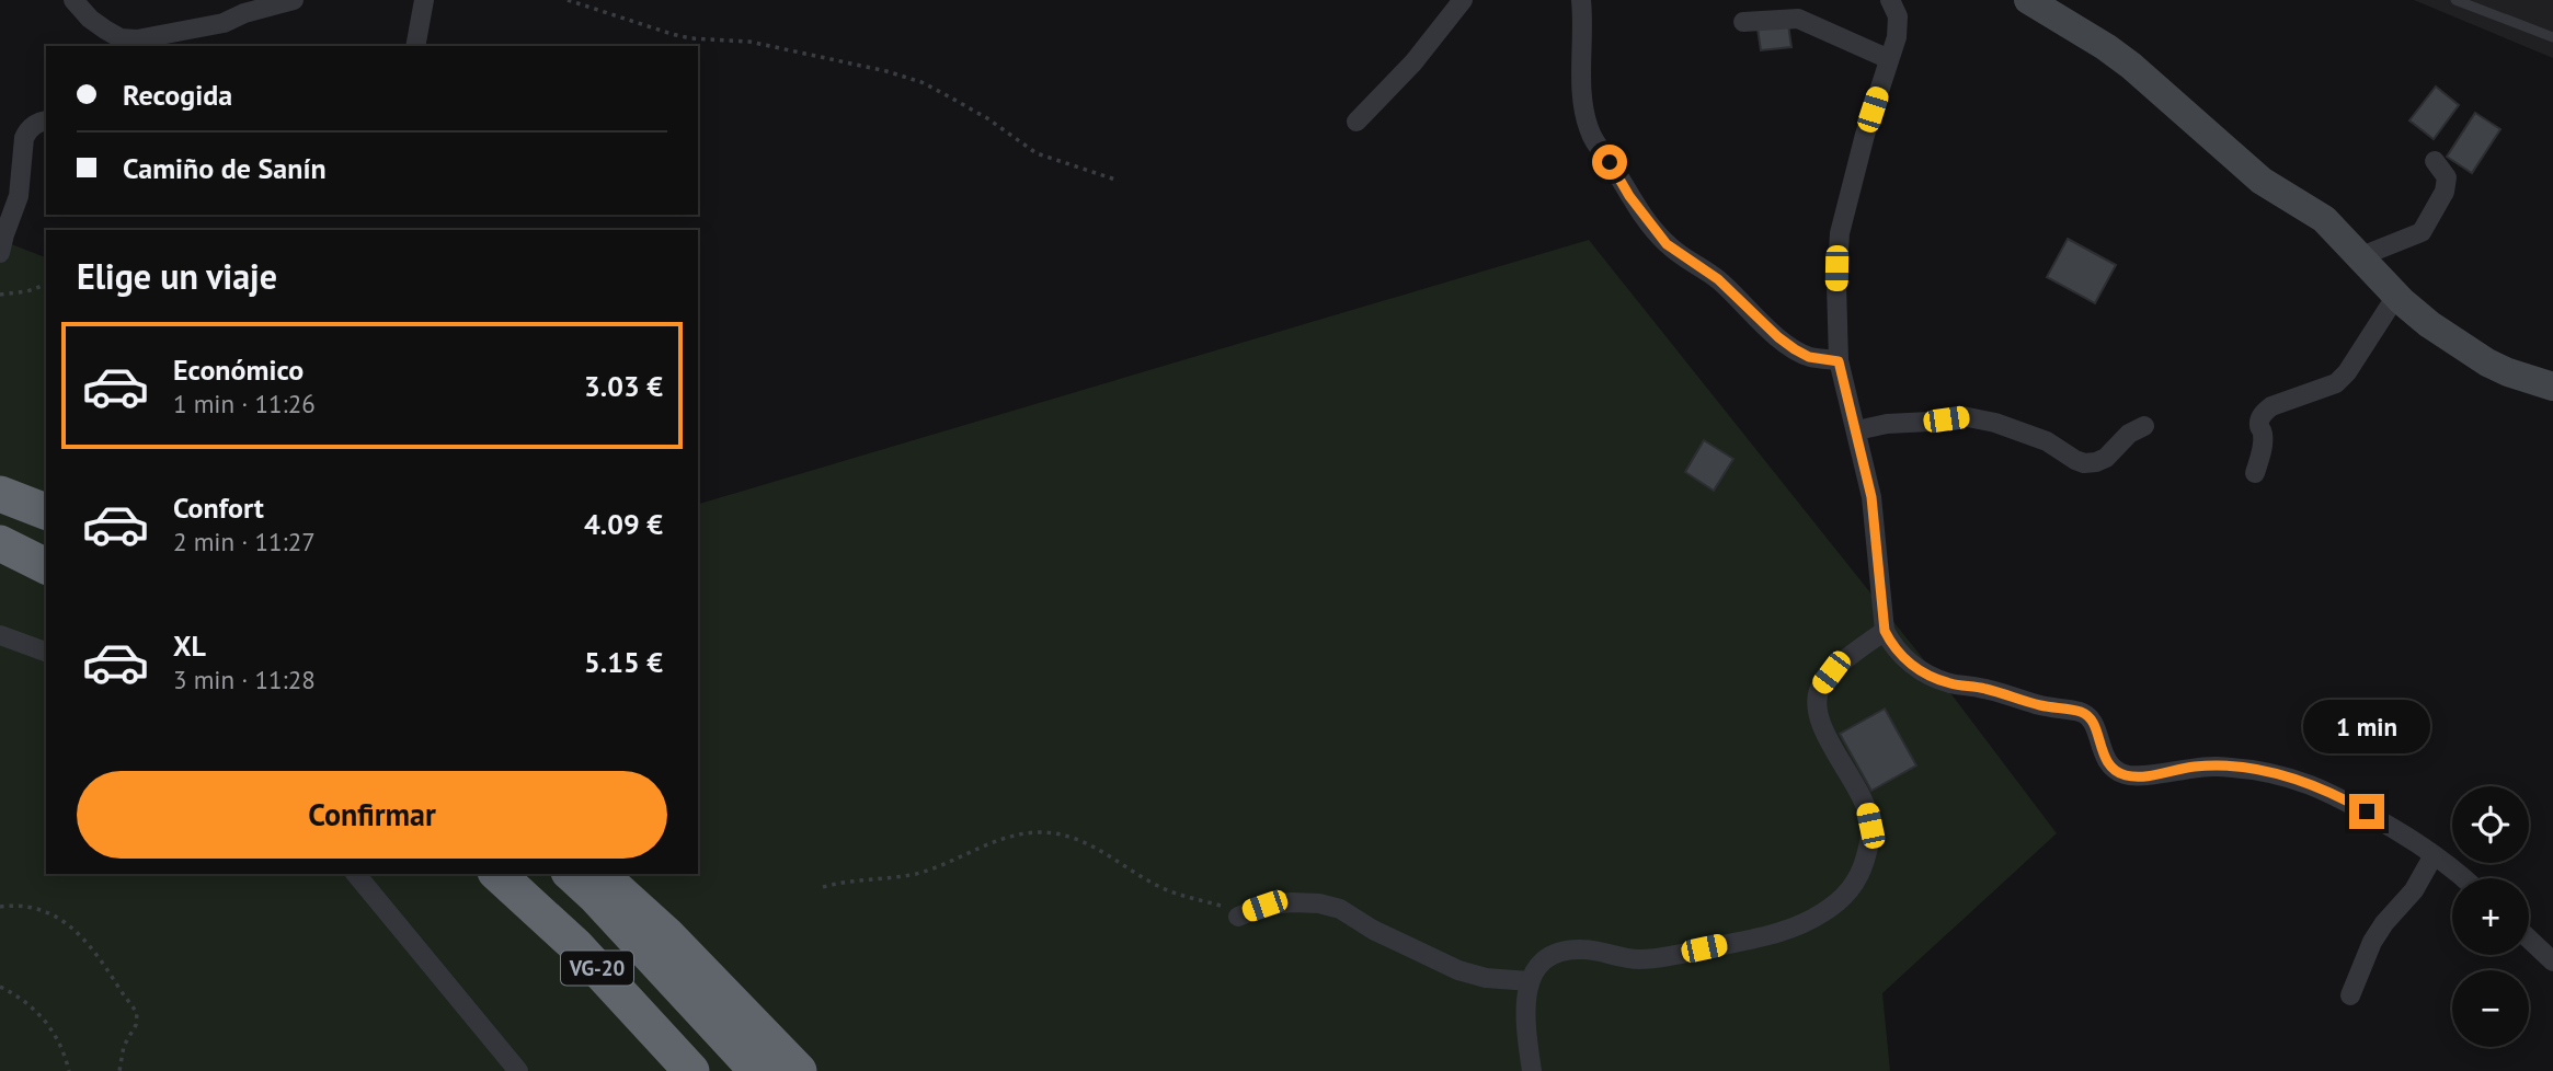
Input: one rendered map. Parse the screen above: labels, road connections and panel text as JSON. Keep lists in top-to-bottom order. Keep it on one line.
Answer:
{"streets":{"highway":["VG-20"]},"page":{"banner":["Recogida","Camiño de Sanín"],"heading":"Elige un viaje","list":[{"name":"Económico","note":"1 min · 11:26","value":"3.03 €"},{"name":"Confort","note":"2 min · 11:27","value":"4.09 €"},{"name":"XL","note":"3 min · 11:28","value":"5.15 €"}],"bubble":"1 min","buttons":"Confirmar","map_buttons":["+","−"]}}
